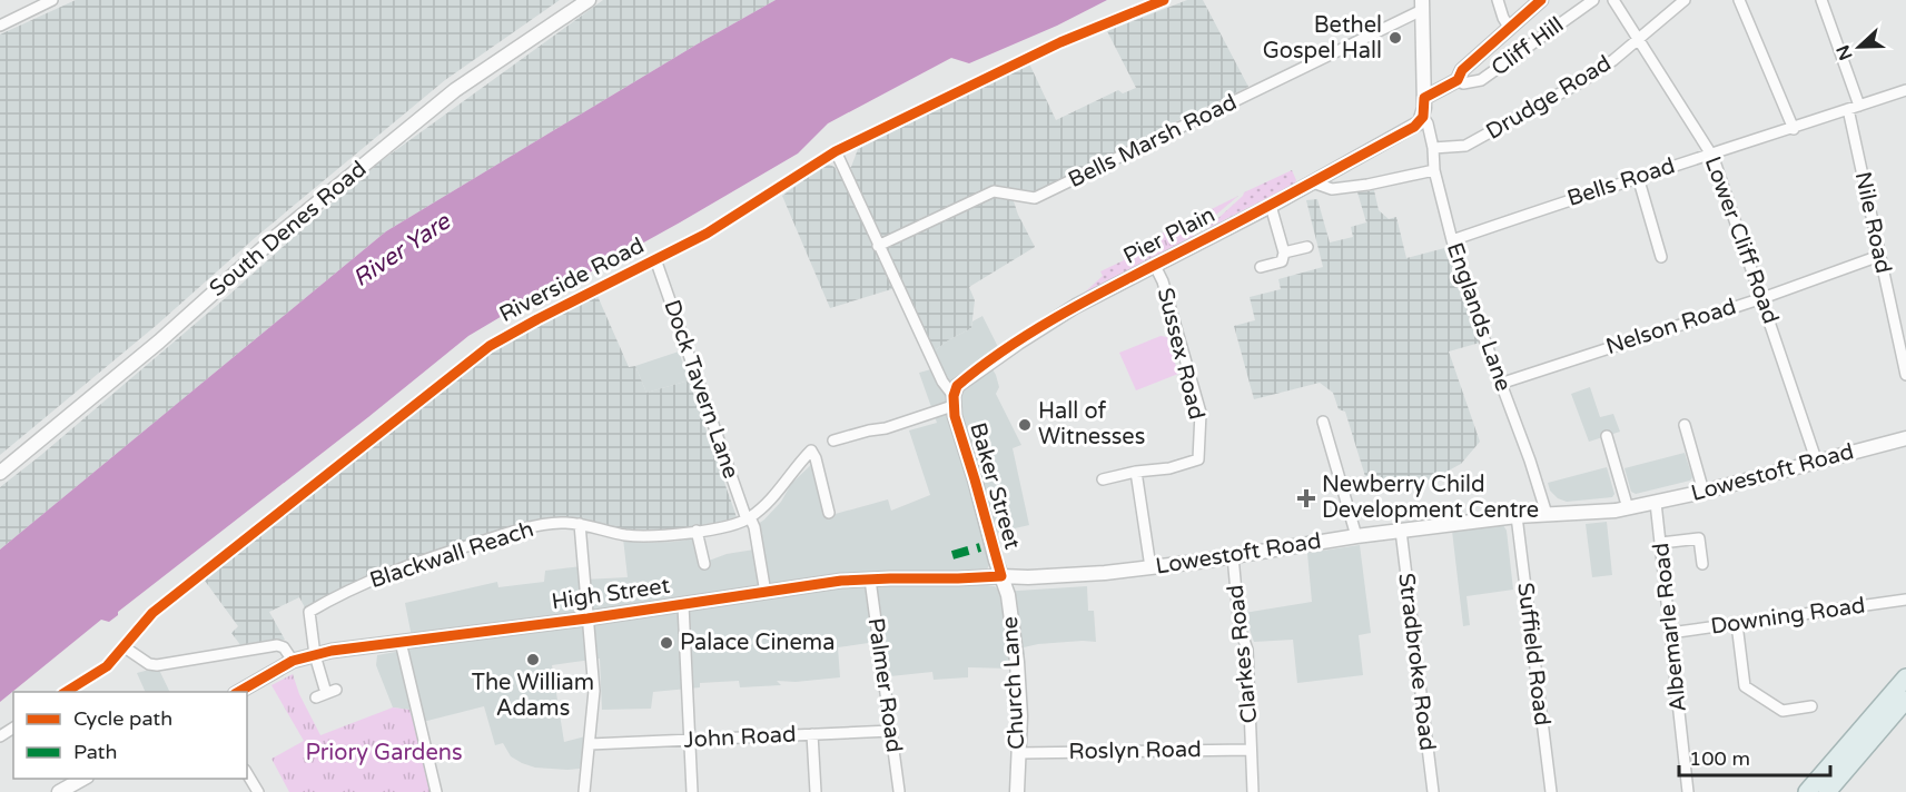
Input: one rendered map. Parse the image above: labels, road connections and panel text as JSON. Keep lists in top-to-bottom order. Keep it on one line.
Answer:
{"streets":{"street":["Cliff Hill","Drudge Road","Bells Marsh Road","Bells Road","Nile Road","South Denes Road","Pier Plain","Lower Cliff Road","Riverside Road","Englands Lane","Nelson Road","Sussex Road","Dock Tavern Lane","Lowestoft Road","Baker Street","Blackwall Reach","High Street","Downing Road","Albemarle Road","Clarkes Road","Suffield Road","Stradbroke Road","Church Lane","Palmer Road","John Road","Roslyn Road"]},"crossings":[["Drudge Road","Lower Cliff Road"],["Drudge Road","Englands Lane"],["Bells Marsh Road","Baker Street"],["Bells Road","Nile Road"],["Bells Road","Lower Cliff Road"],["Bells Road","Englands Lane"],["Nile Road","Nelson Road"],["Pier Plain","Englands Lane"],["Pier Plain","Sussex Road"],["Pier Plain","Baker Street"],["Lower Cliff Road","Nelson Road"],["Lower Cliff Road","Lowestoft Road"],["Riverside Road","Dock Tavern Lane"],["Riverside Road","Baker Street"],["Englands Lane","Nelson Road"],["Englands Lane","Lowestoft Road"],["Dock Tavern Lane","Blackwall Reach"],["Dock Tavern Lane","High Street"],["Lowestoft Road","Baker Street"],["Lowestoft Road","High Street"],["Lowestoft Road","Albemarle Road"],["Lowestoft Road","Clarkes Road"],["Lowestoft Road","Suffield Road"],["Lowestoft Road","Stradbroke Road"],["Lowestoft Road","Church Lane"],["Baker Street","High Street"],["Baker Street","Church Lane"],["Blackwall Reach","High Street"],["High Street","Church Lane"],["High Street","Palmer Road"],["Downing Road","Albemarle Road"],["Clarkes Road","Roslyn Road"],["Church Lane","Roslyn Road"],["Palmer Road","John Road"]],"water":["River Yare"],"parks":["Priory Gardens"],"places":{"other":["Bethel Gospel Hall","Hall of Witnesses","Palace Cinema","The William Adams"],"health":["Newberry Child Development Centre"]},"legend":["Cycle path","Path"],"scale_bar":"100 m","north":"left"}
